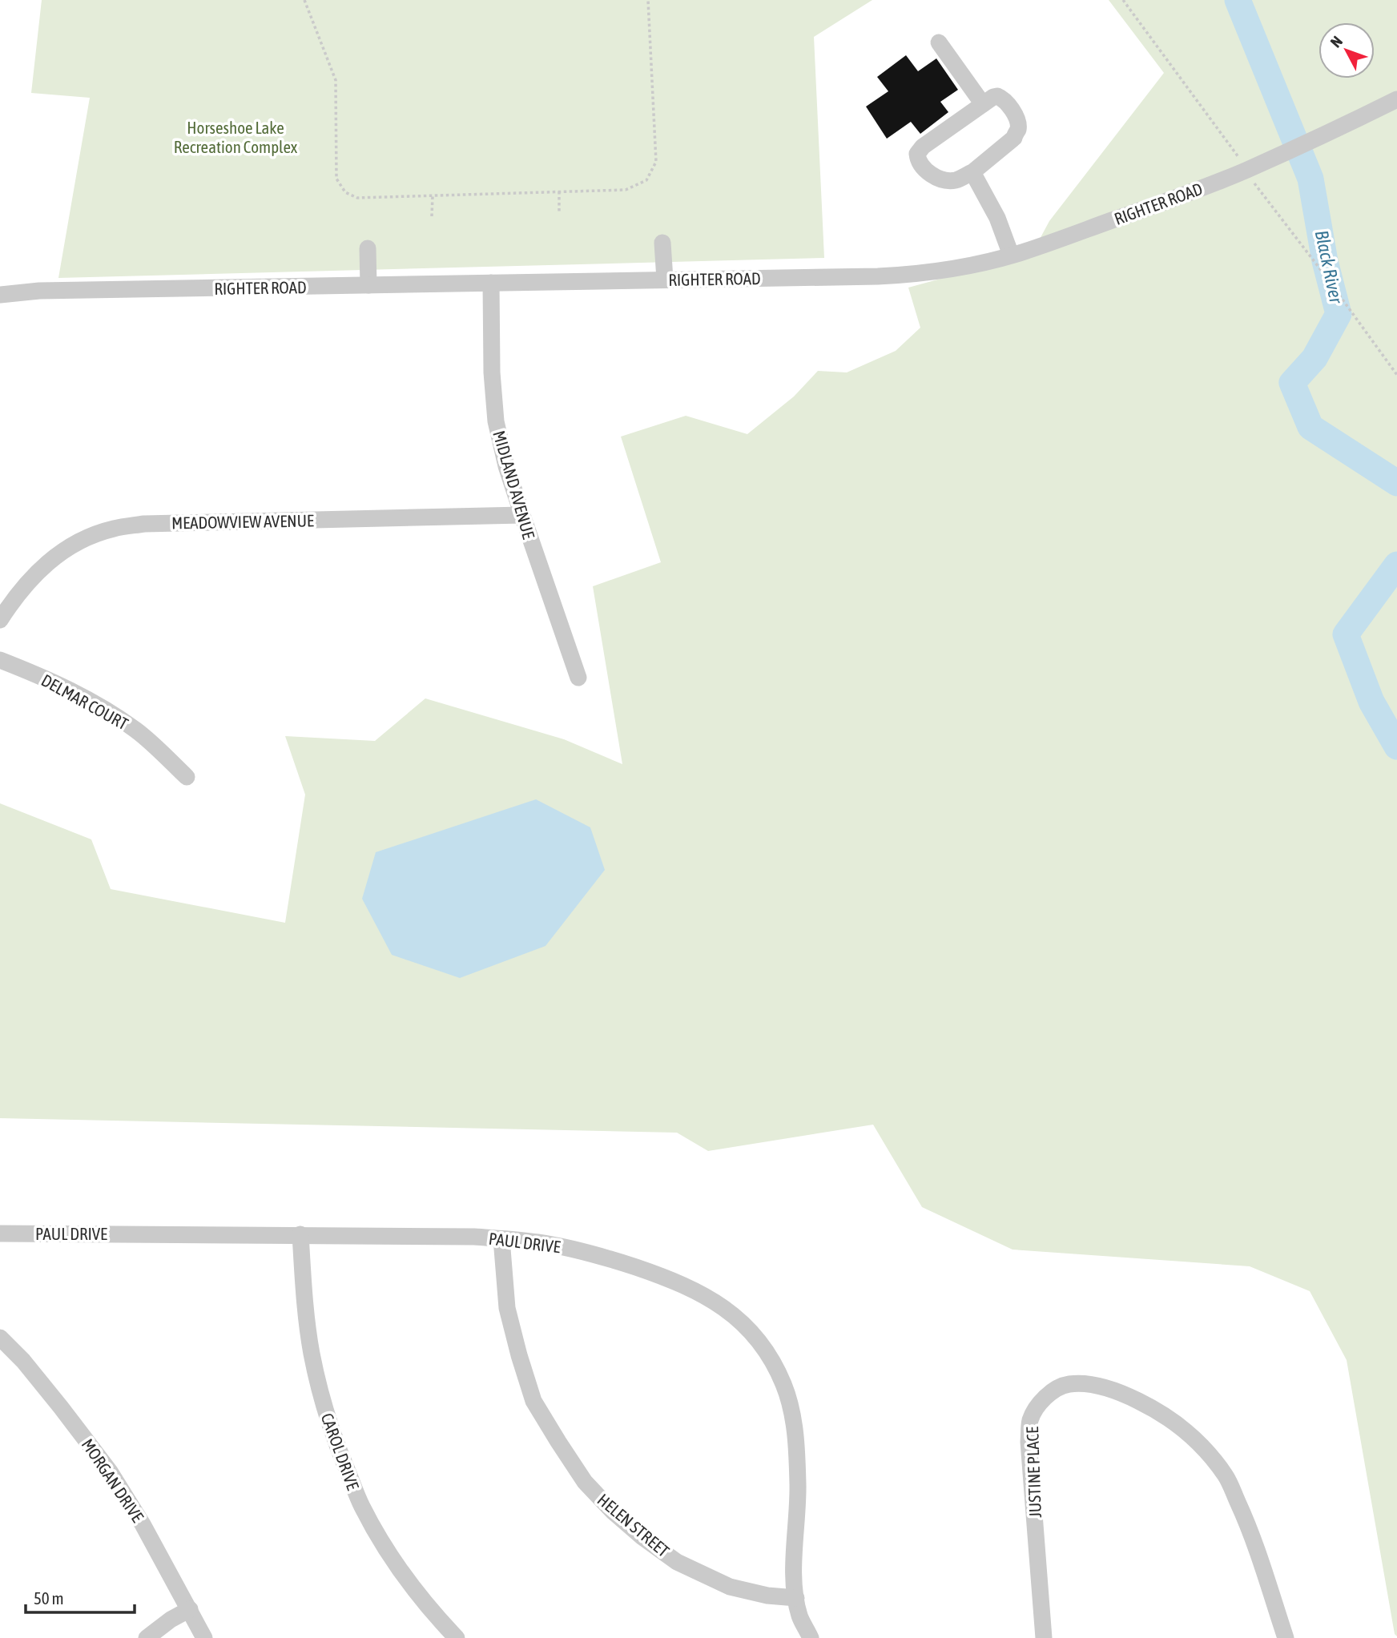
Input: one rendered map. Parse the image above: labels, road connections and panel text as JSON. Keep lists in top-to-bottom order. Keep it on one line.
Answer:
{"streets":{"street":["RIGHTER ROAD","MIDLAND AVENUE","MEADOWVIEW AVENUE","DELMAR COURT","PAUL DRIVE","CAROL DRIVE","JUSTINE PLACE","MORGAN DRIVE","HELEN STREET"]},"crossings":[["RIGHTER ROAD","MIDLAND AVENUE"],["MIDLAND AVENUE","MEADOWVIEW AVENUE"],["PAUL DRIVE","CAROL DRIVE"],["PAUL DRIVE","HELEN STREET"]],"water":["Black River"],"parks":["Horseshoe Lake Recreation Complex"],"scale_bar":"50 m","north":"top left"}
